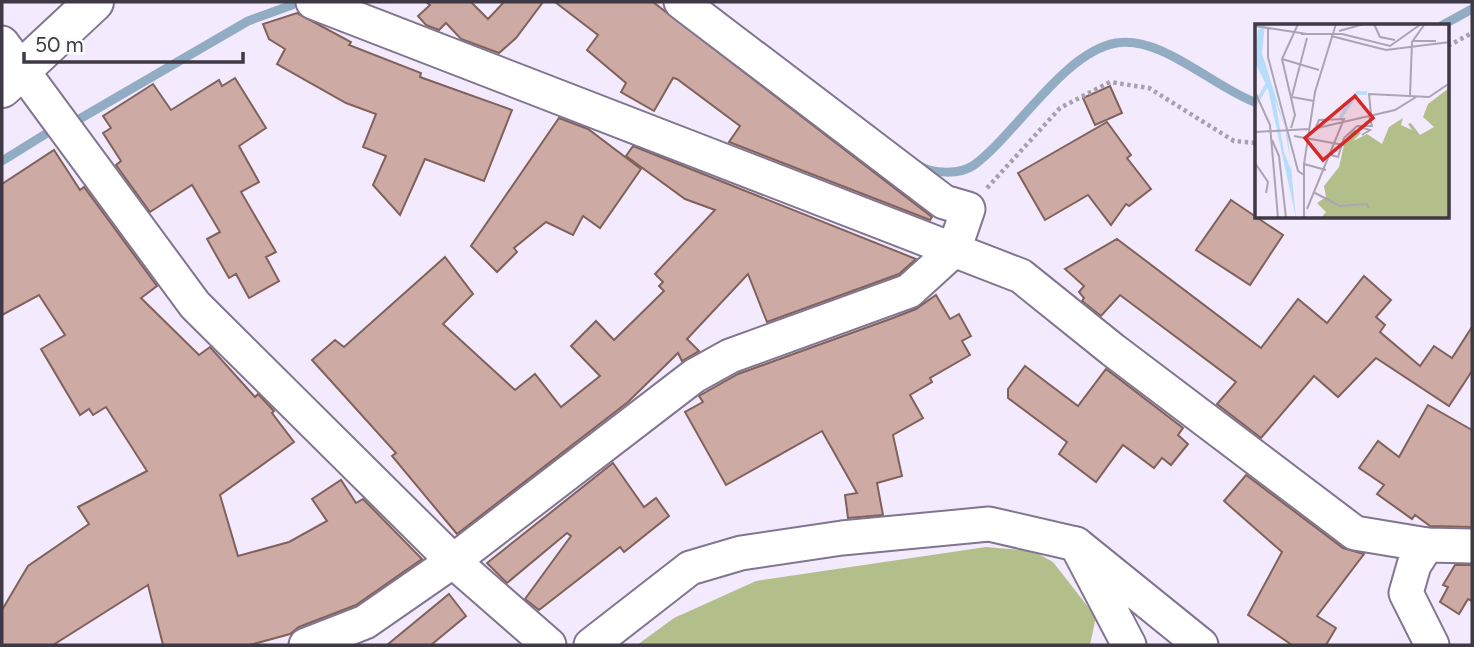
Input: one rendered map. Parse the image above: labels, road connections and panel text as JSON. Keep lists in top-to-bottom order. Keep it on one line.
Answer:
{"scale_bar":"50 m"}
